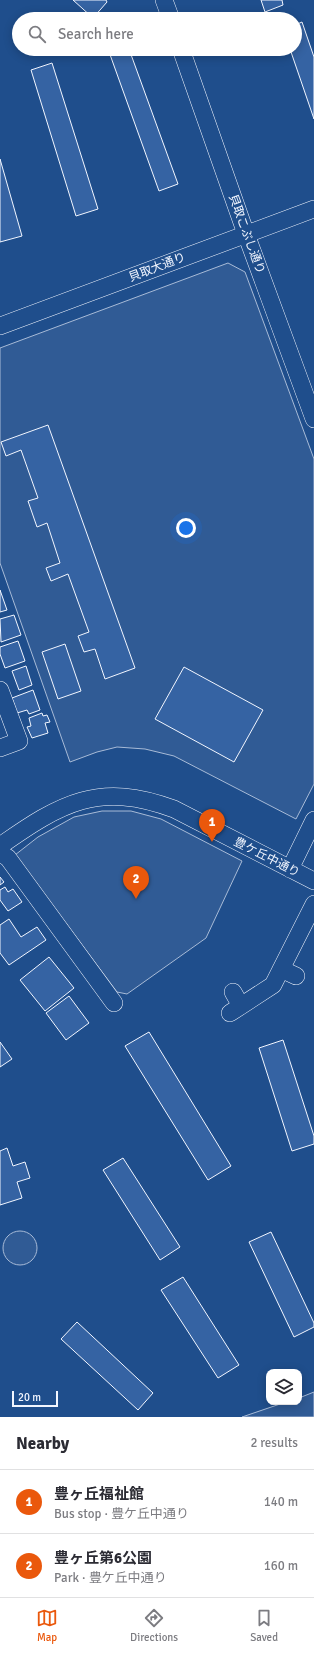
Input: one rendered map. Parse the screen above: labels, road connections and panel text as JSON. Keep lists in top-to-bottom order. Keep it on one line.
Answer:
{"streets":{"street":["貝取こぶし通り","貝取大通り","豊ケ丘中通り"]},"crossings":[["貝取こぶし通り","貝取大通り"]],"scale_bar":"20 m","page":{"search":"Search here","pins":["1","2"],"scale":"20 m","heading":["Nearby","2 results"],"list":[{"mark":"1","name":"豊ヶ丘福祉館","note":"Bus stop · 豊ケ丘中通り","value":"140 m"},{"mark":"2","name":"豊ヶ丘第6公園","note":"Park · 豊ケ丘中通り","value":"160 m"}],"nav":["Map","Directions","Saved"]}}
